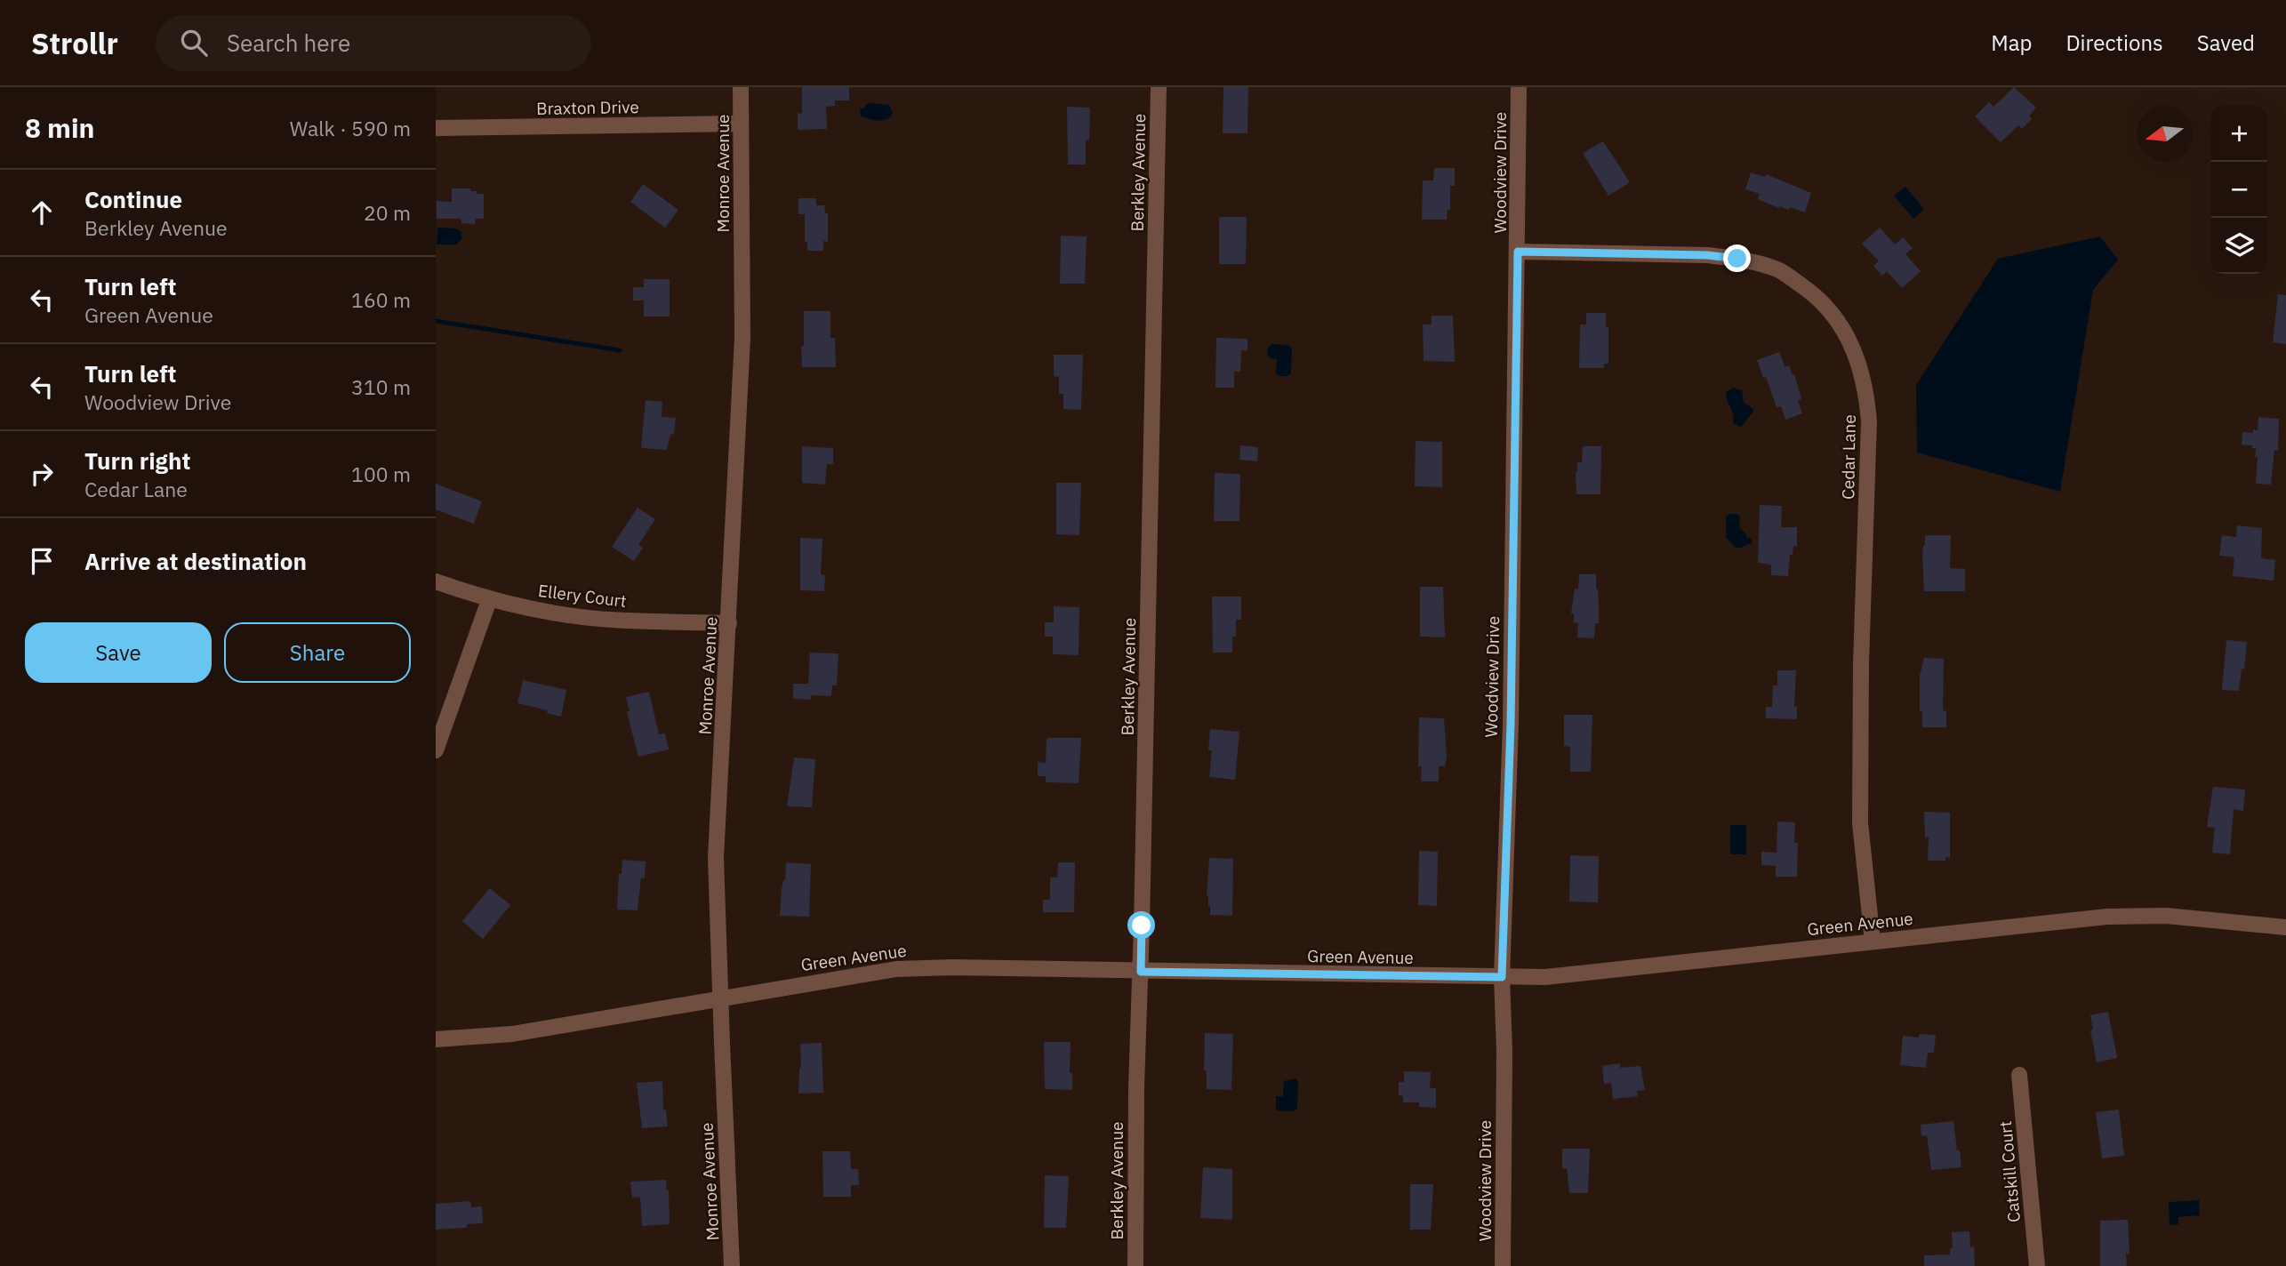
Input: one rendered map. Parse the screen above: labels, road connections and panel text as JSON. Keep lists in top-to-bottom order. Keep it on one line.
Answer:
{"streets":{"street":["Braxton Drive","Berkley Avenue","Woodview Drive","Monroe Avenue","Cedar Lane","Ellery Court","Green Avenue","Catskill Court"]},"crossings":[["Braxton Drive","Monroe Avenue"],["Berkley Avenue","Green Avenue"],["Woodview Drive","Cedar Lane"],["Woodview Drive","Green Avenue"],["Monroe Avenue","Ellery Court"],["Monroe Avenue","Green Avenue"],["Cedar Lane","Green Avenue"]],"north":"left","page":{"header":"Strollr","search":"Search here","nav":["Map","Directions","Saved"],"heading":["8 min","Walk · 590 m"],"map_buttons":["+","−"],"list":[["Continue","Berkley Avenue","20 m"],["Turn left","Green Avenue","160 m"],["Turn left","Woodview Drive","310 m"],["Turn right","Cedar Lane","100 m"],"Arrive at destination"],"buttons":["Save","Share"]}}
